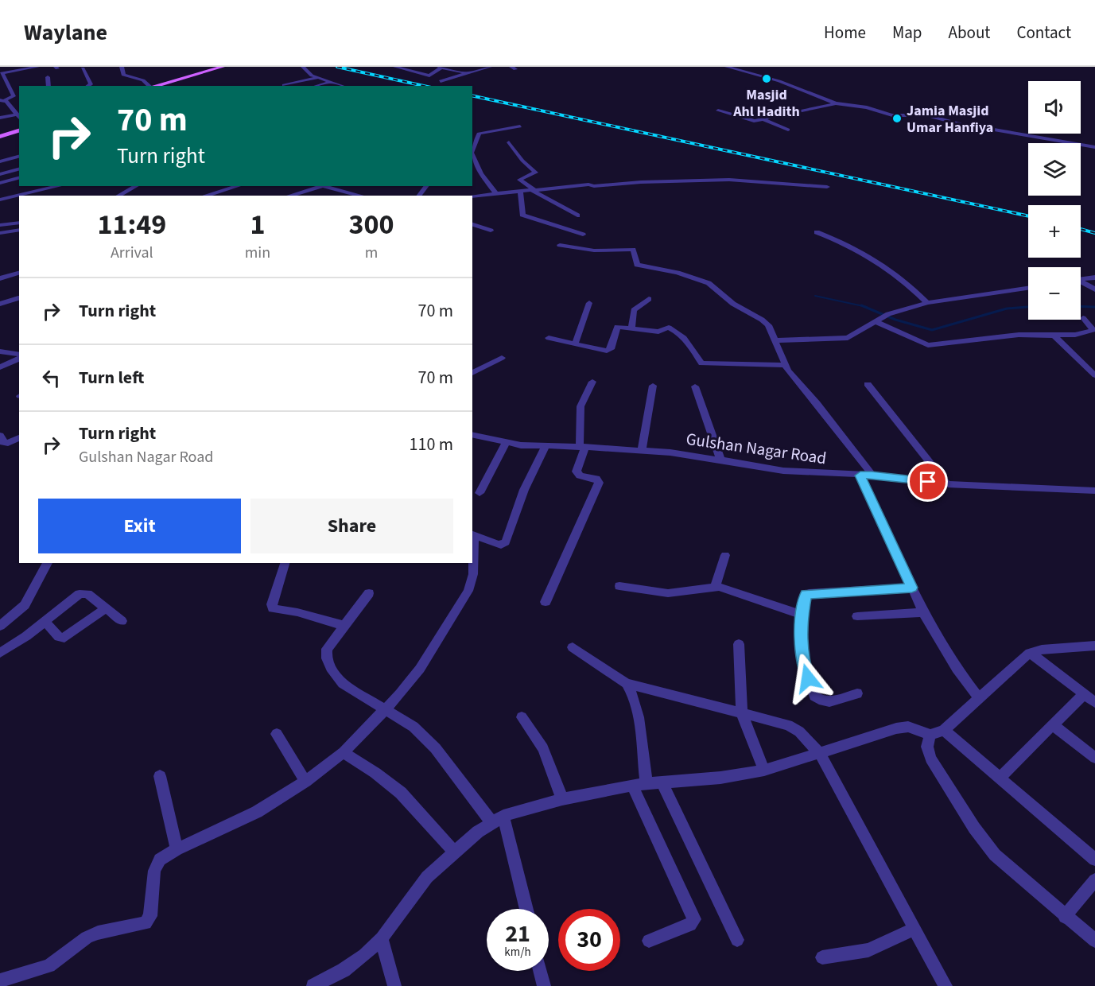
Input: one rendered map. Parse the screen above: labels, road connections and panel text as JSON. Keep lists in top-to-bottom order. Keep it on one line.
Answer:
{"streets":{"street":["Gulshan Nagar Road"]},"places":["Masjid Ahl Hadith","Jamia Masjid Umar Hanfiya"],"page":{"header":"Waylane","nav":["Home","Map","About","Contact"],"map_buttons":["+","−"],"turn":["70 m","Turn right"],"eta":["11:49","Arrival","1","min","300","m"],"list":[{"name":"Turn right","value":"70 m"},{"name":"Turn left","value":"70 m"},{"name":"Turn right","note":"Gulshan Nagar Road","value":"110 m"}],"buttons":["Exit","Share"],"speed":"21 km/h","limit":"30"}}
